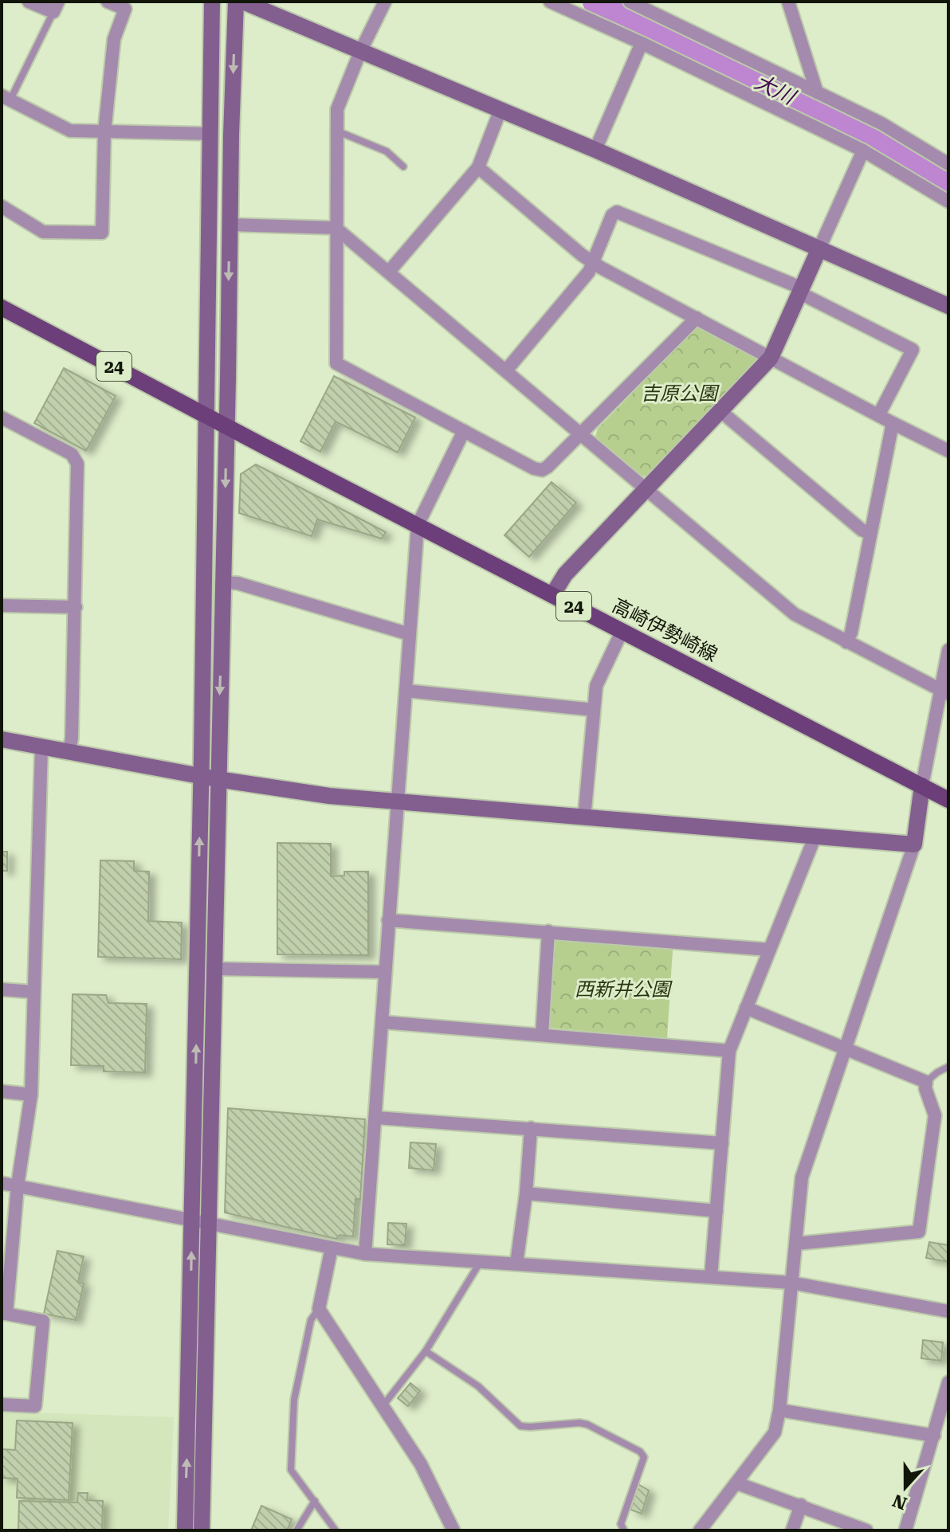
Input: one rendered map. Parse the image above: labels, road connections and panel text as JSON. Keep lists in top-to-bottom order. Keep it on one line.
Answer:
{"streets":{"main road":["24","高崎伊勢崎線"]},"crossings":[["24","高崎伊勢崎線"]],"water":["大川"],"parks":["吉原公園","西新井公園"],"north":"bottom"}
